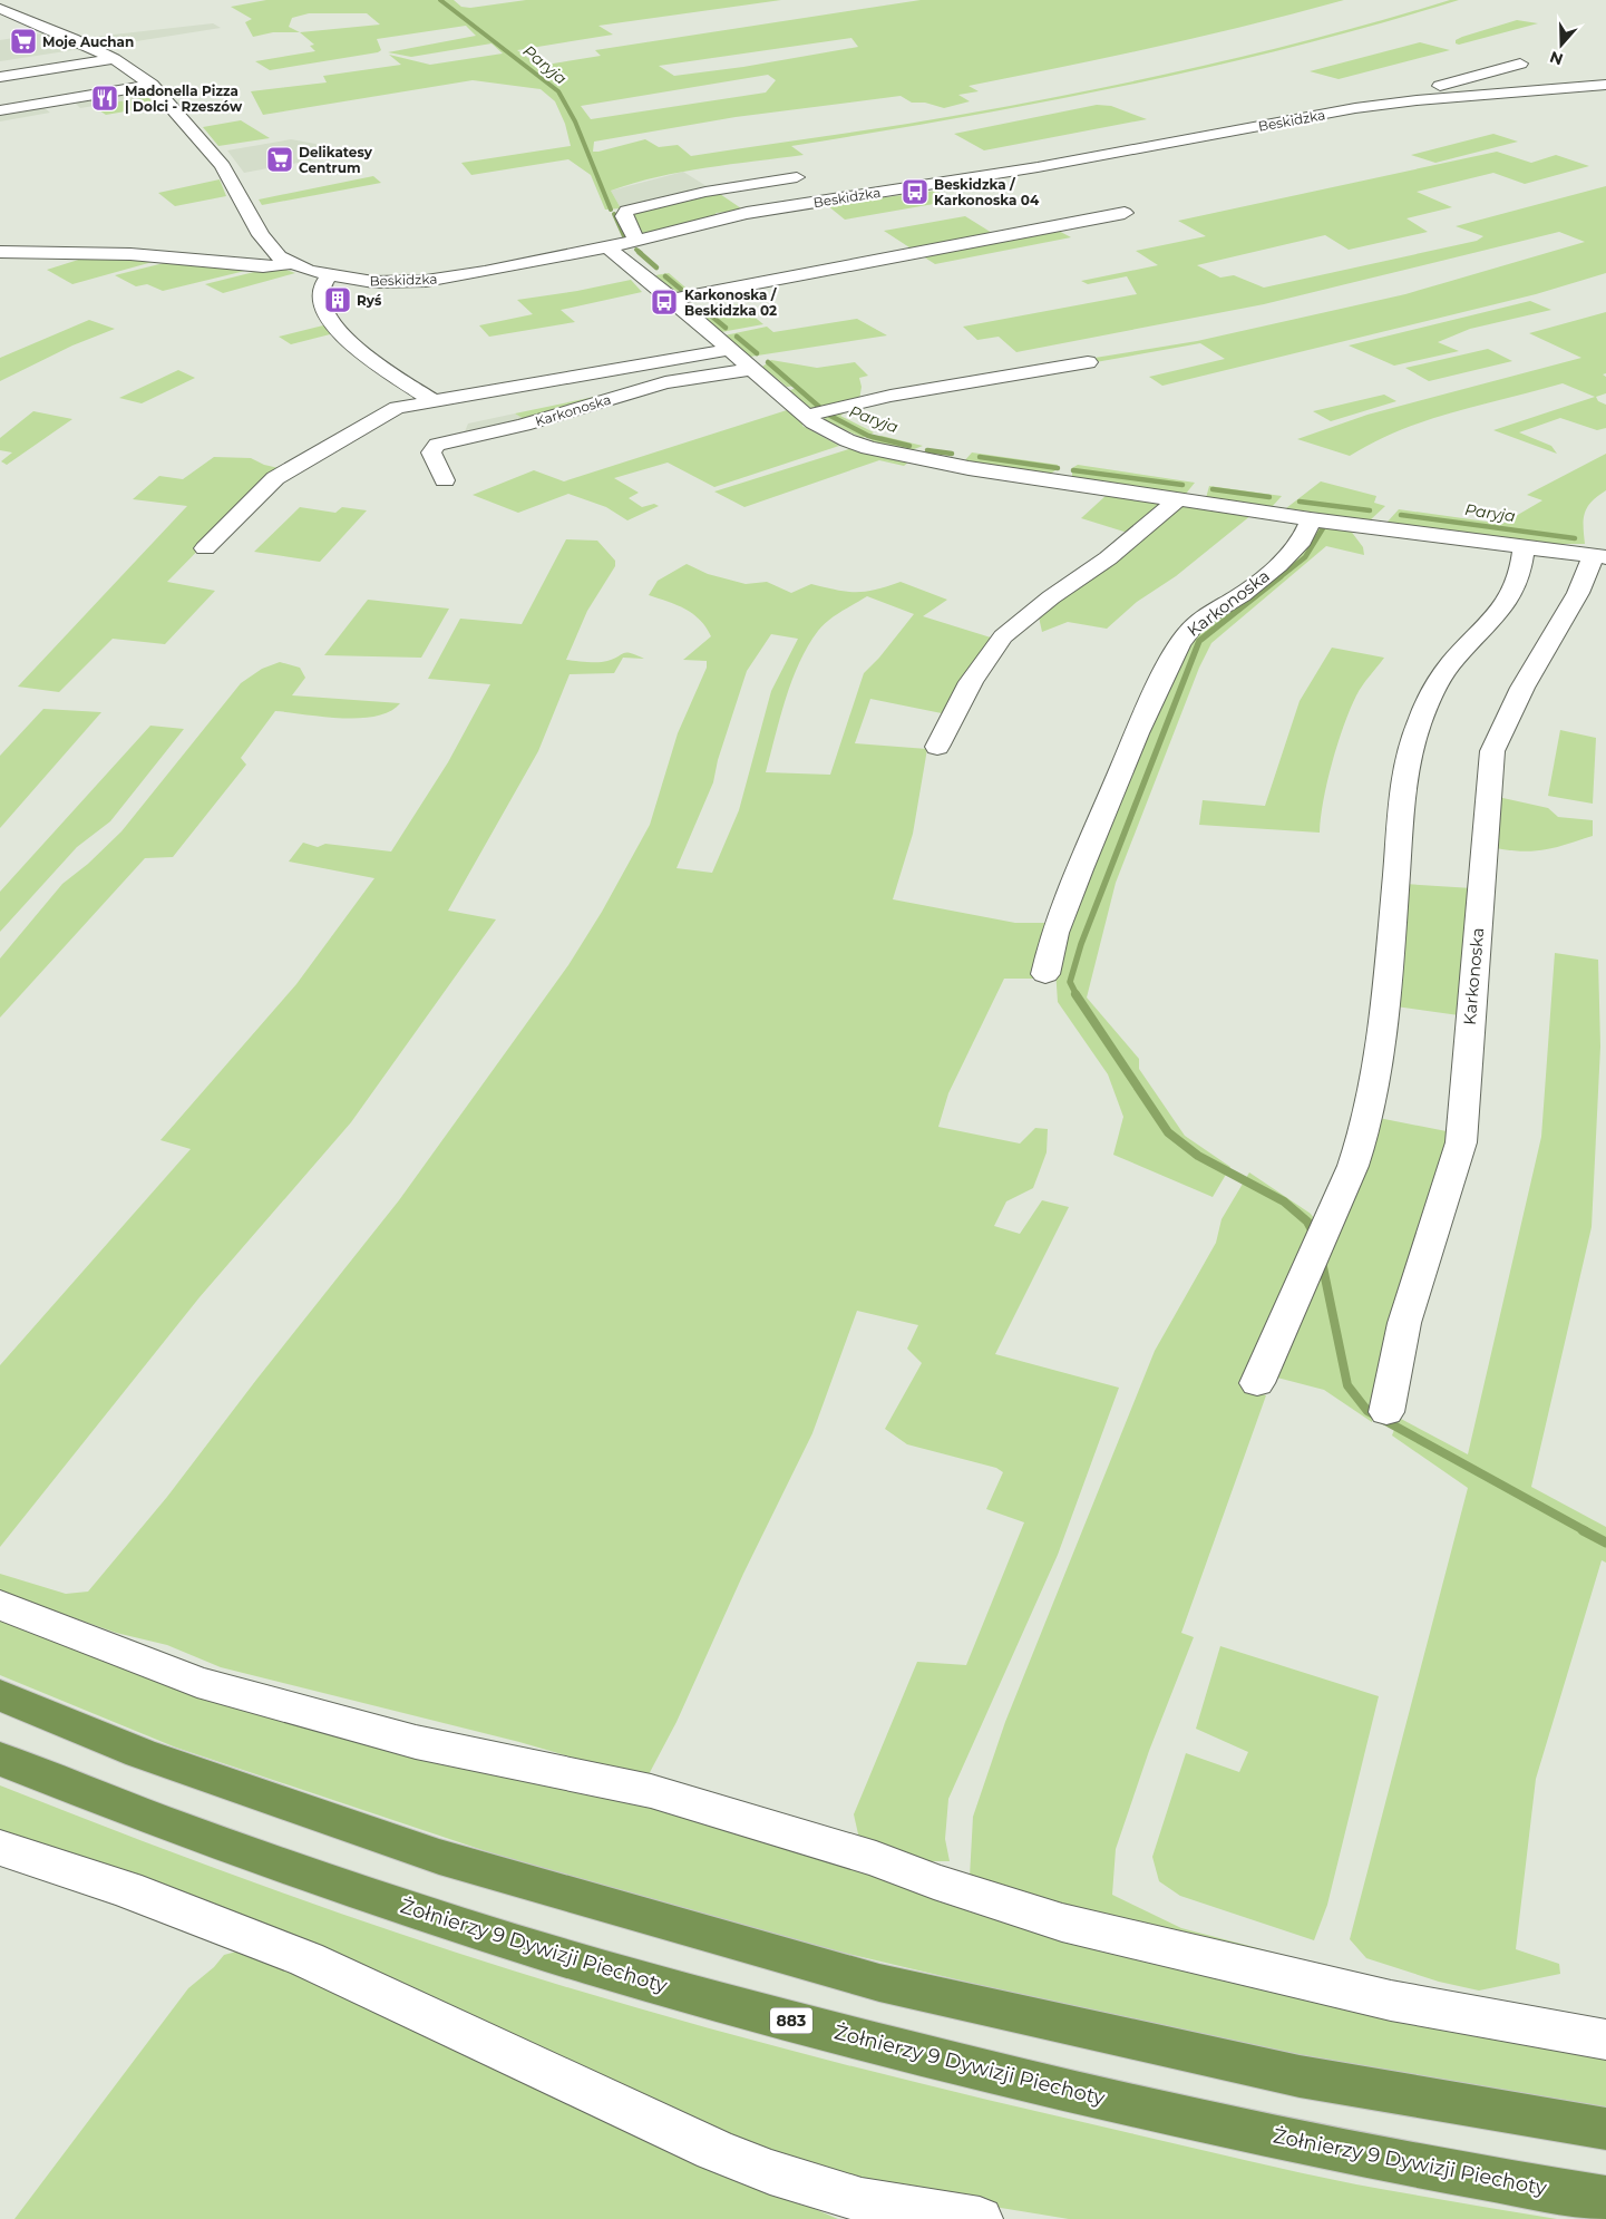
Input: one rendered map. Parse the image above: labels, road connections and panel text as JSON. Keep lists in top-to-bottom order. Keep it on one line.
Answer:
{"streets":{"highway":["Żołnierzy 9 Dywizji Piechoty","883"],"street":["Beskidzka","Karkonoska"]},"crossings":[["Beskidzka","Karkonoska"]],"water":["Paryja"],"places":{"supermarket":["Moje Auchan","Delikatesy Centrum"],"restaurant":["Madonella Pizza | Dolci - Rzeszów"],"bus stop":["Beskidzka / Karkonoska 04","Karkonoska / Beskidzka 02"],"building":["Ryś"]},"north":"bottom"}
